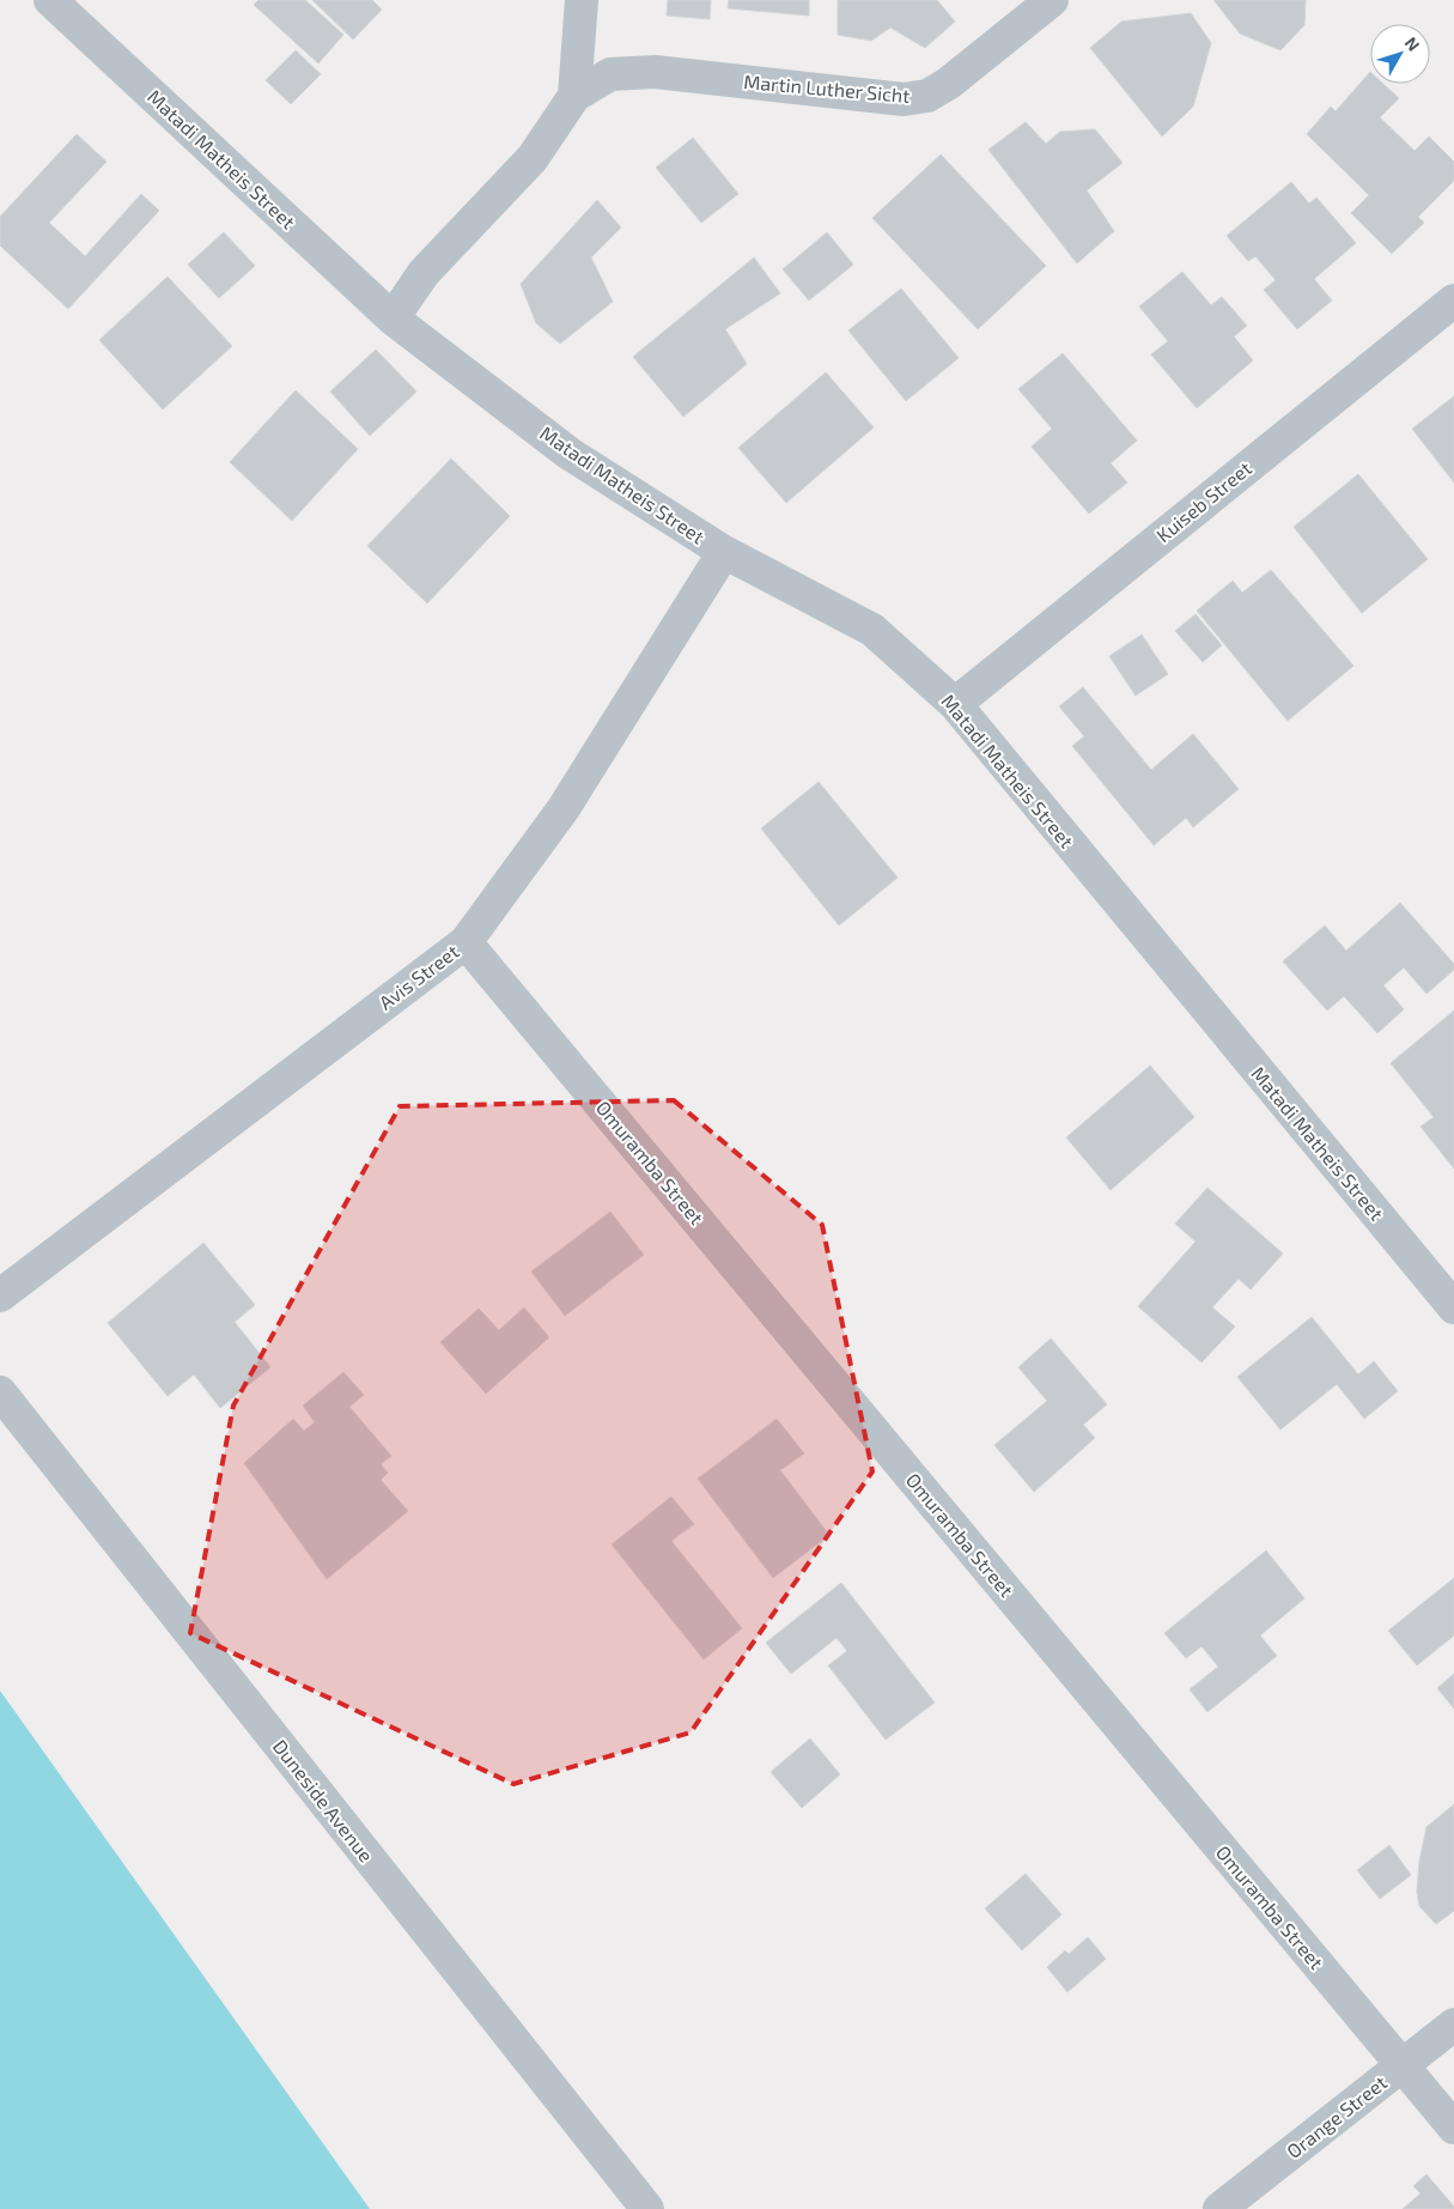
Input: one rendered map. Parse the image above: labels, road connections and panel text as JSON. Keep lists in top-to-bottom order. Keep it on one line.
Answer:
{"streets":{"street":["Martin Luther Sicht","Matadi Matheis Street","Kuiseb Street","Avis Street","Omuramba Street","Duneside Avenue","Orange Street"]},"crossings":[["Matadi Matheis Street","Kuiseb Street"],["Matadi Matheis Street","Avis Street"],["Avis Street","Omuramba Street"],["Omuramba Street","Orange Street"]],"north":"top right"}
